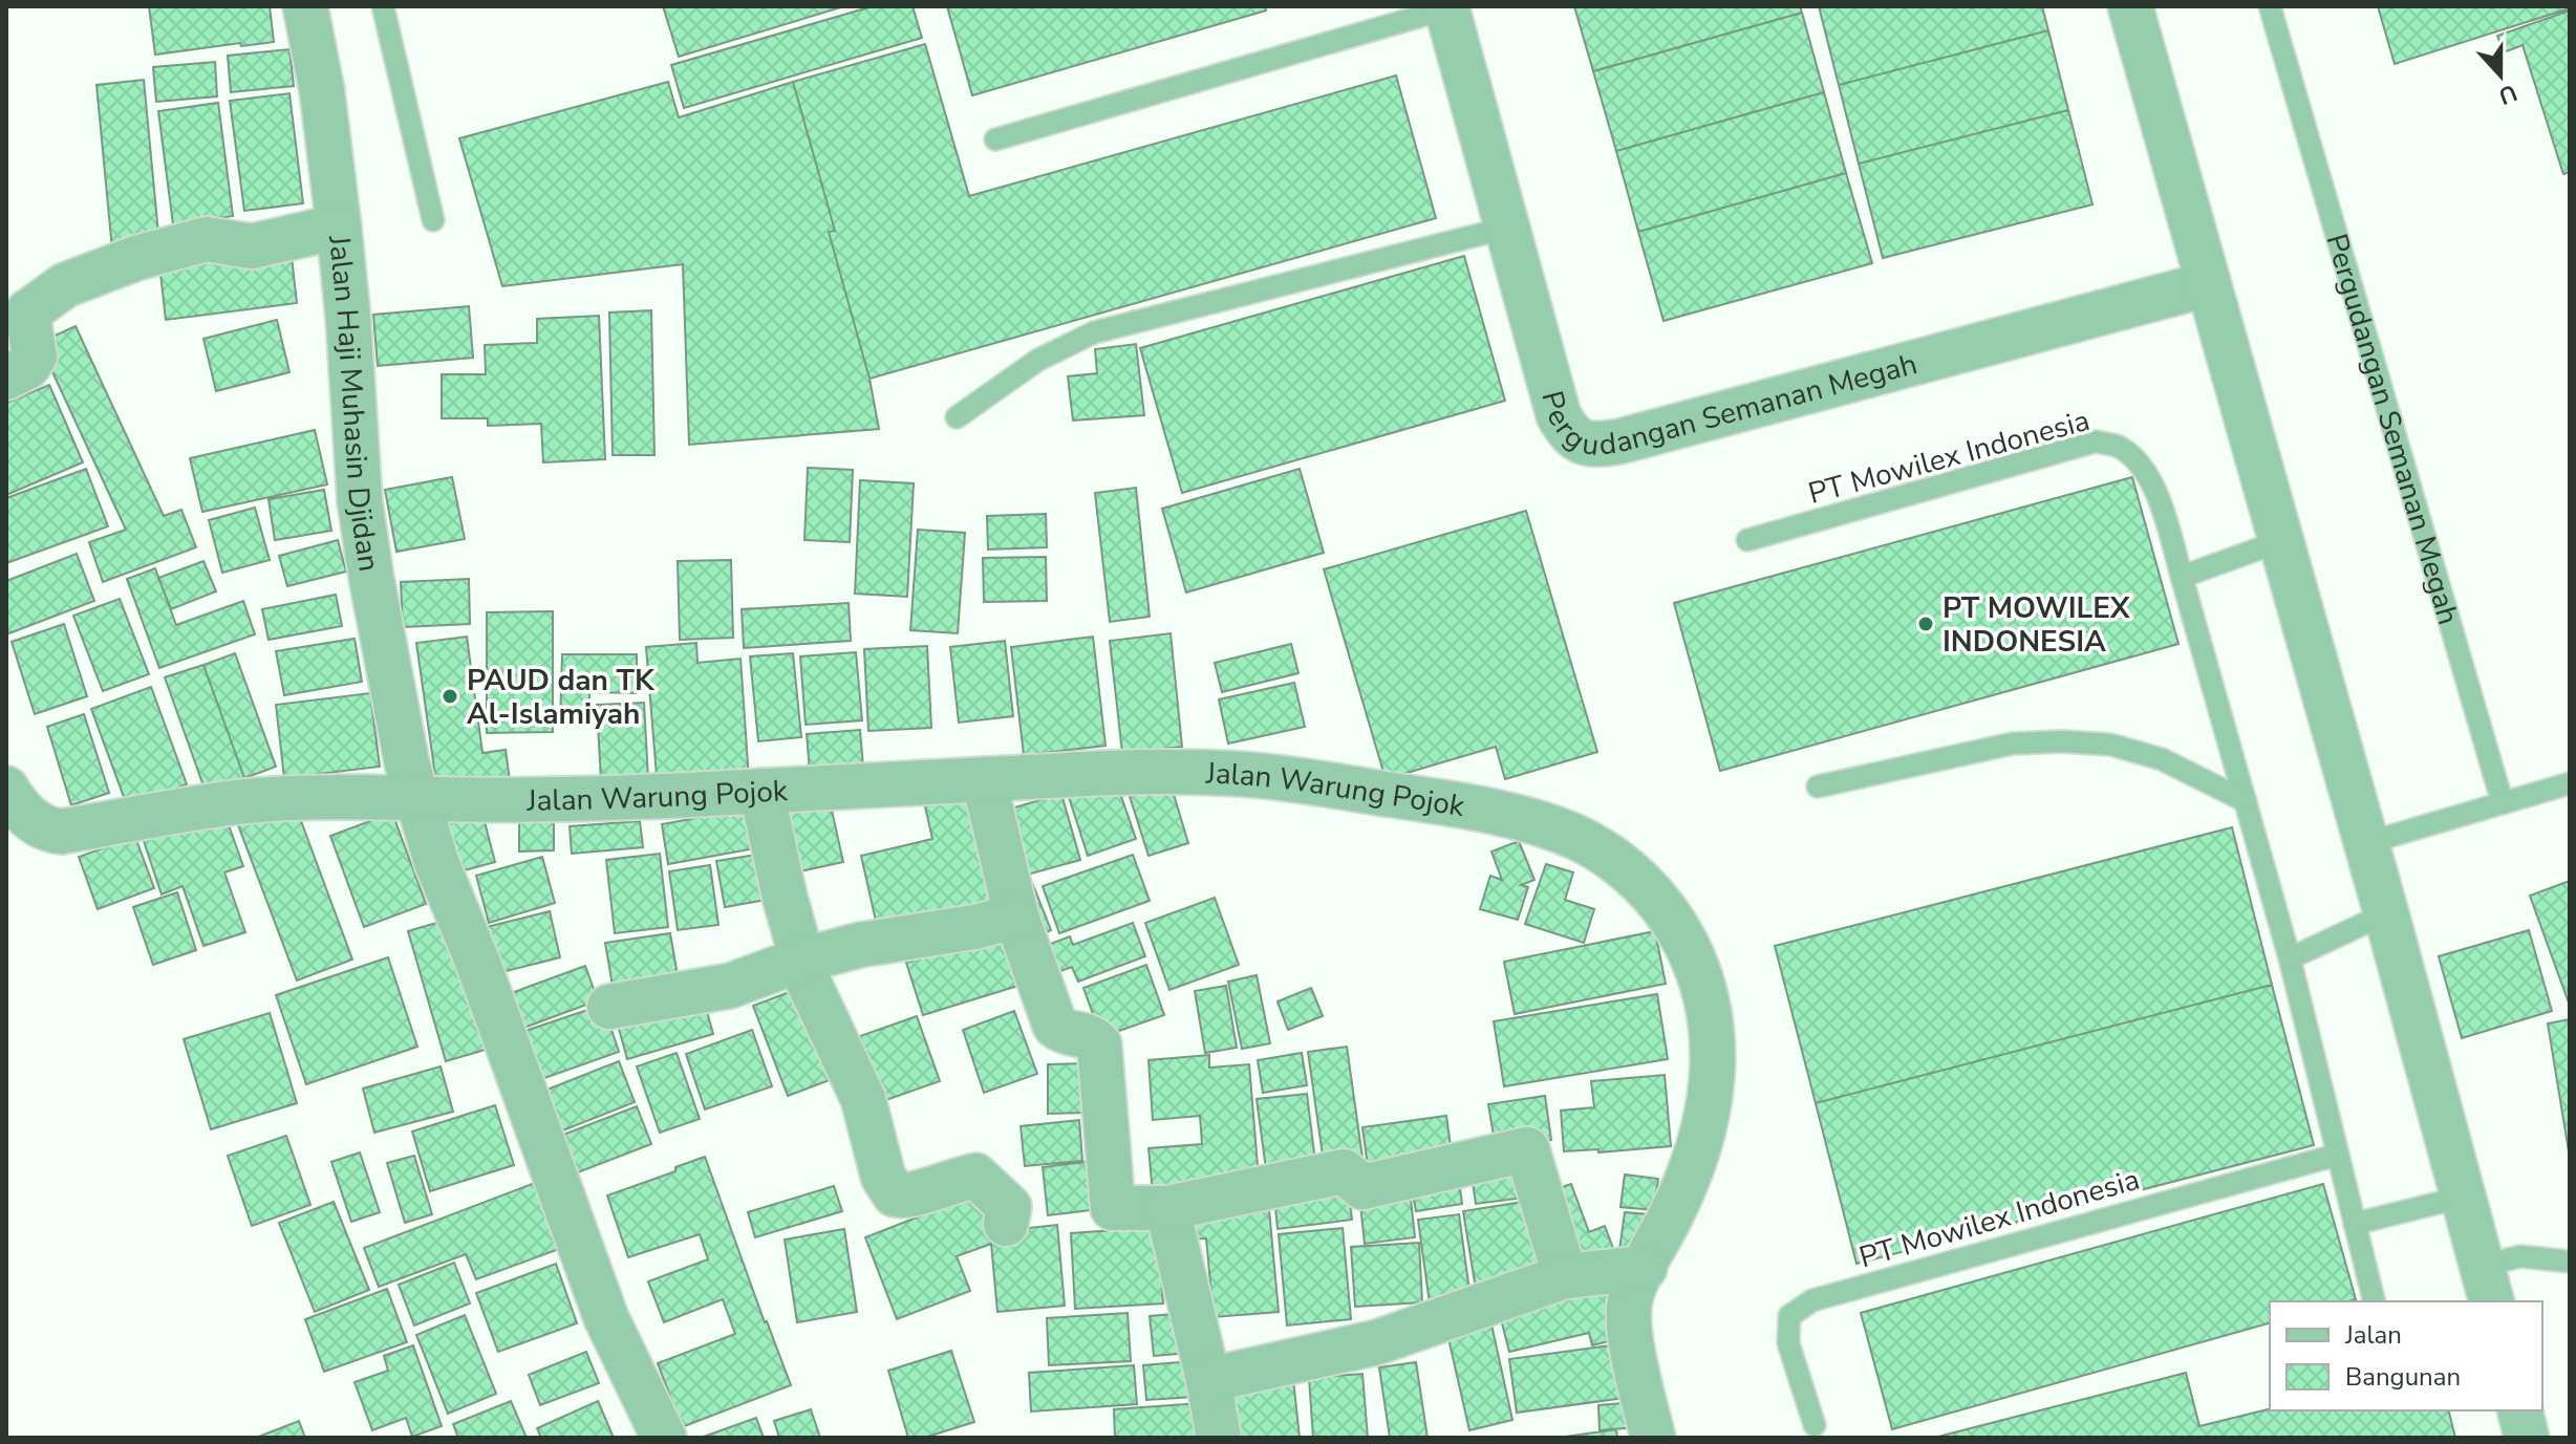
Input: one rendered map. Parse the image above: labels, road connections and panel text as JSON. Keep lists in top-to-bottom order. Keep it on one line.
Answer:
{"streets":{"street":["Pergudangan Semanan Megah","Jalan Haji Muhasin Djidan","Jalan Warung Pojok"],"lane":["PT Mowilex Indonesia"]},"crossings":[["Jalan Haji Muhasin Djidan","Jalan Warung Pojok"]],"places":["PT MOWILEX INDONESIA","PAUD dan TK Al-Islamiyah"],"legend":["Jalan","Bangunan"],"north":"bottom"}
